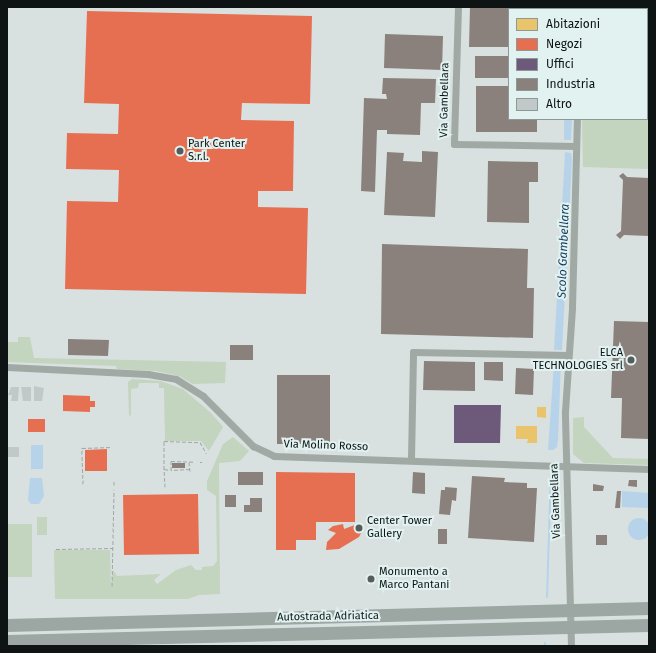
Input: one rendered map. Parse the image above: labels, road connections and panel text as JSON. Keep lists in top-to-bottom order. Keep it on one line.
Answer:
{"streets":{"highway":["Autostrada Adriatica"],"street":["Via Gambellara","Via Molino Rosso"]},"crossings":[["Via Gambellara","Via Molino Rosso"]],"water":["Scolo Gambellara"],"places":["Park Center S.r.l.","ELCA TECHNOLOGIES srl","Center Tower Gallery","Monumento a Marco Pantani"],"legend":["Abitazioni","Negozi","Uffici","Industria","Altro"]}
